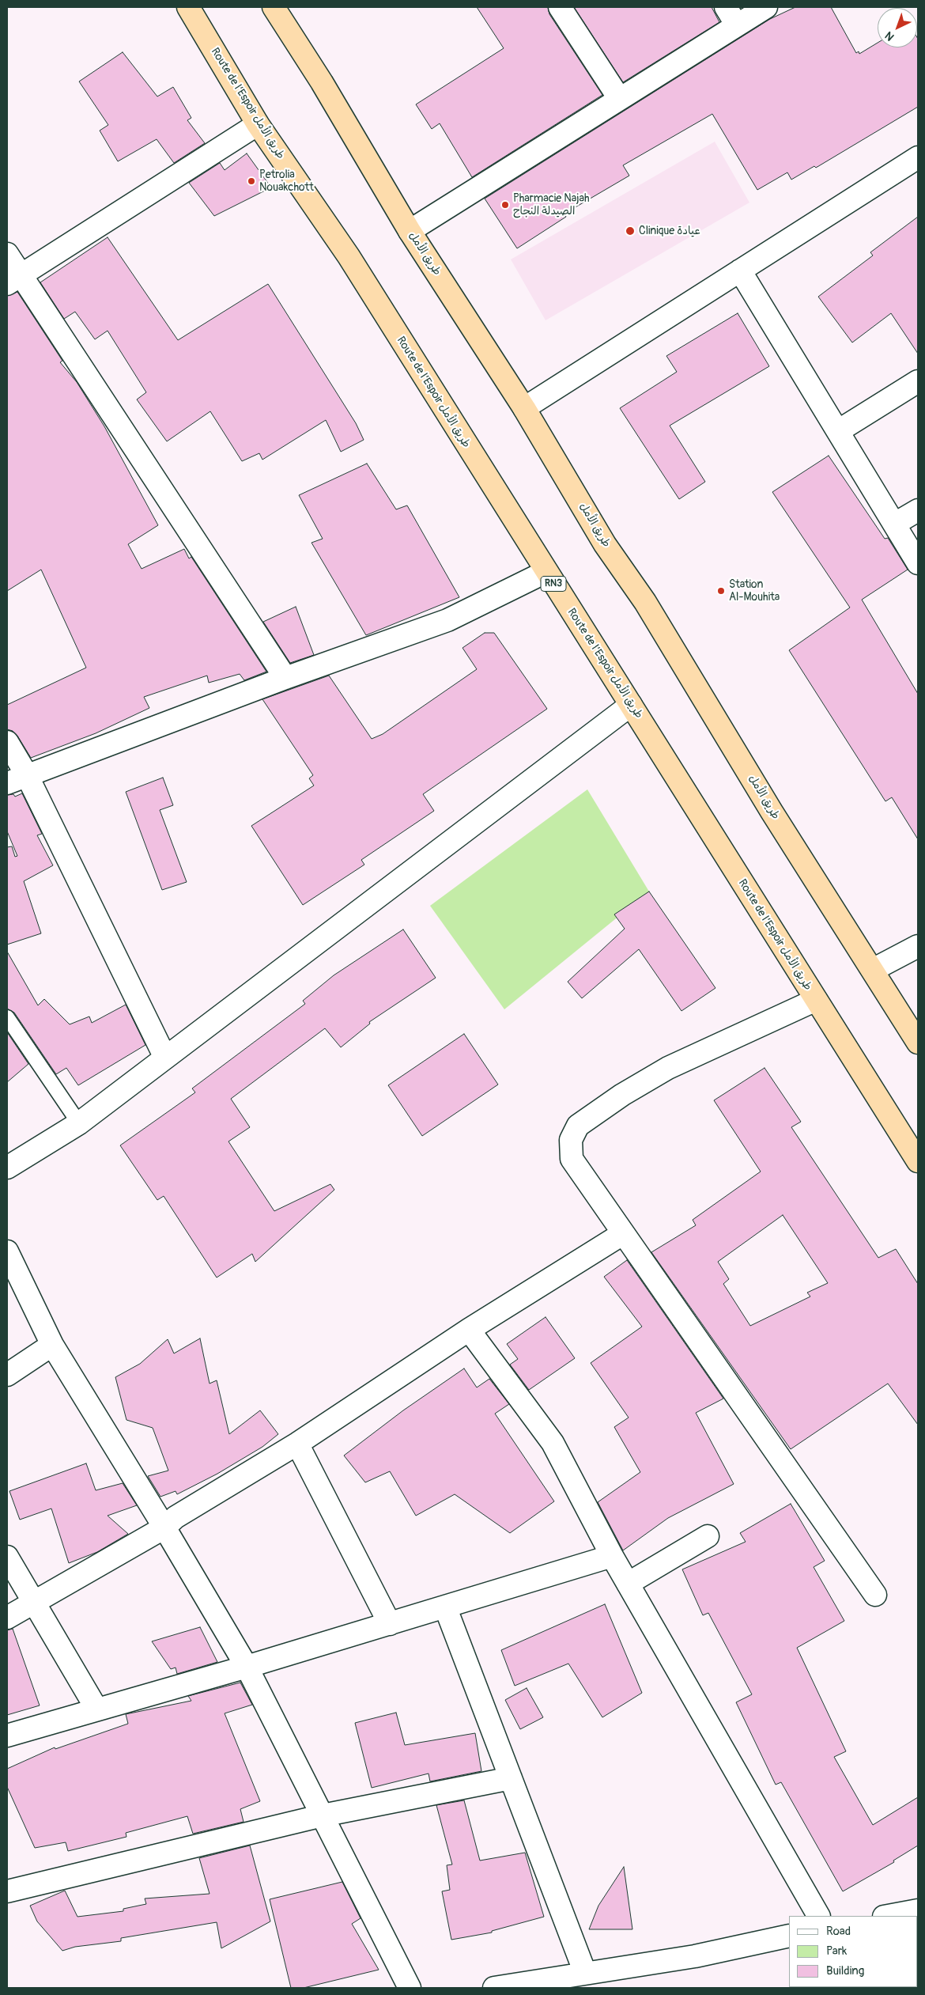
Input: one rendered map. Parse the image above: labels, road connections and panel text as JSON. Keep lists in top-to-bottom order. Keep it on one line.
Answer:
{"streets":{"highway":["Route de l’Espoir طريق الأمل","طريق الأمل","RN3"]},"places":["Petrolia Nouakchott","Pharmacie Najah الصيدلة النجاح","Clinique عيادة","Station Al-Mouhita"],"legend":["Road","Park","Building"],"north":"bottom left"}
